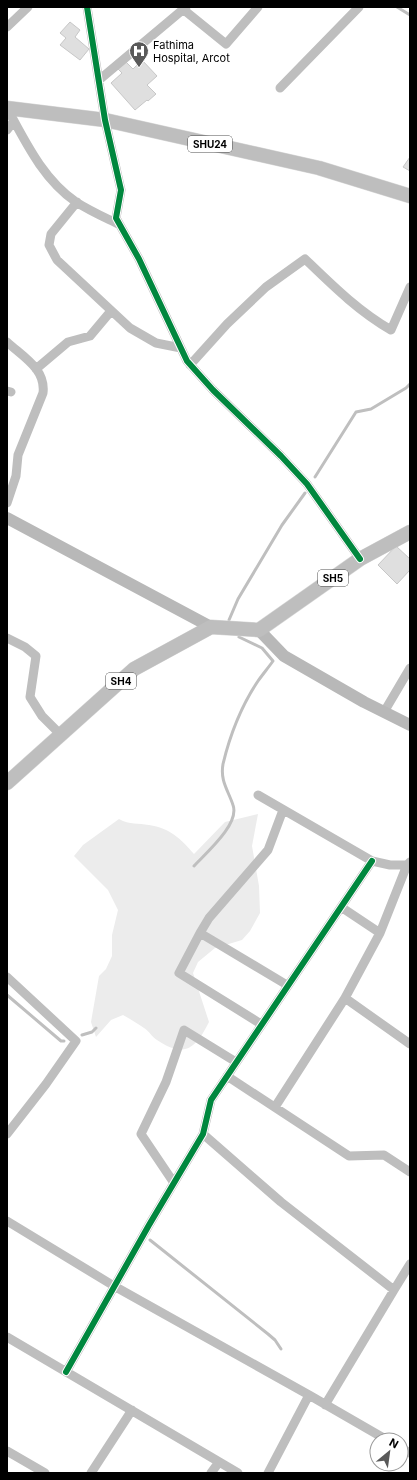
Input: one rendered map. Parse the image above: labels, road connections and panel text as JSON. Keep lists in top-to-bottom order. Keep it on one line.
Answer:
{"streets":{"main road":["SHU24","SH5","SH4"]},"places":{"hospital":["Fathima Hospital, Arcot"]},"north":"top right"}
